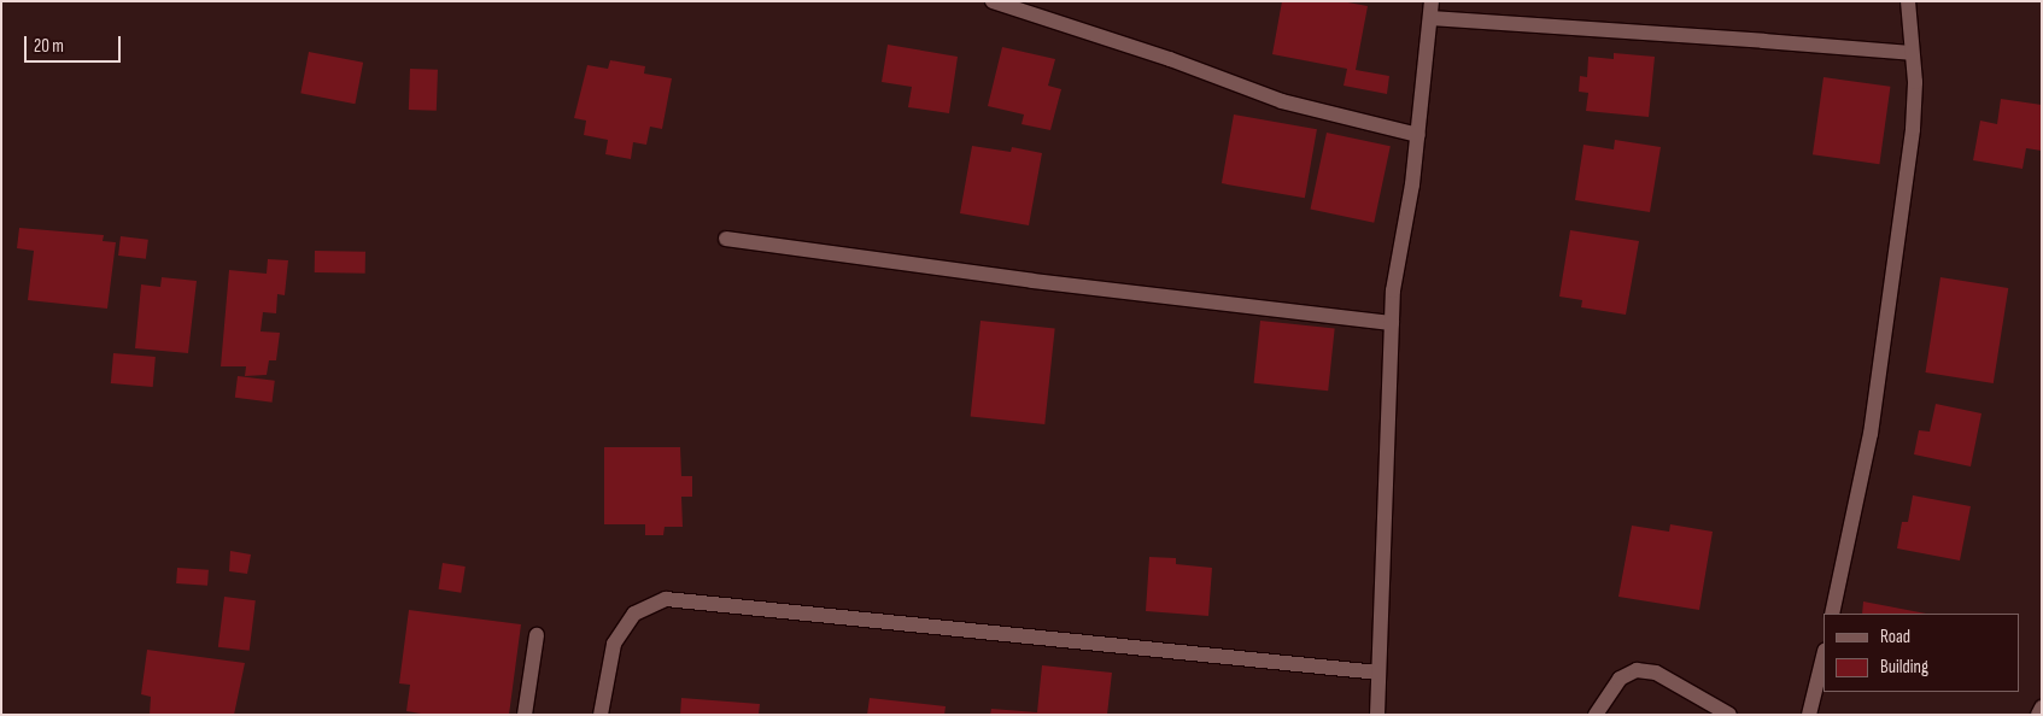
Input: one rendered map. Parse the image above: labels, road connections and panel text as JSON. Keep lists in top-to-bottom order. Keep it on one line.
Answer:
{"legend":["Road","Building"],"scale_bar":"20 m"}
